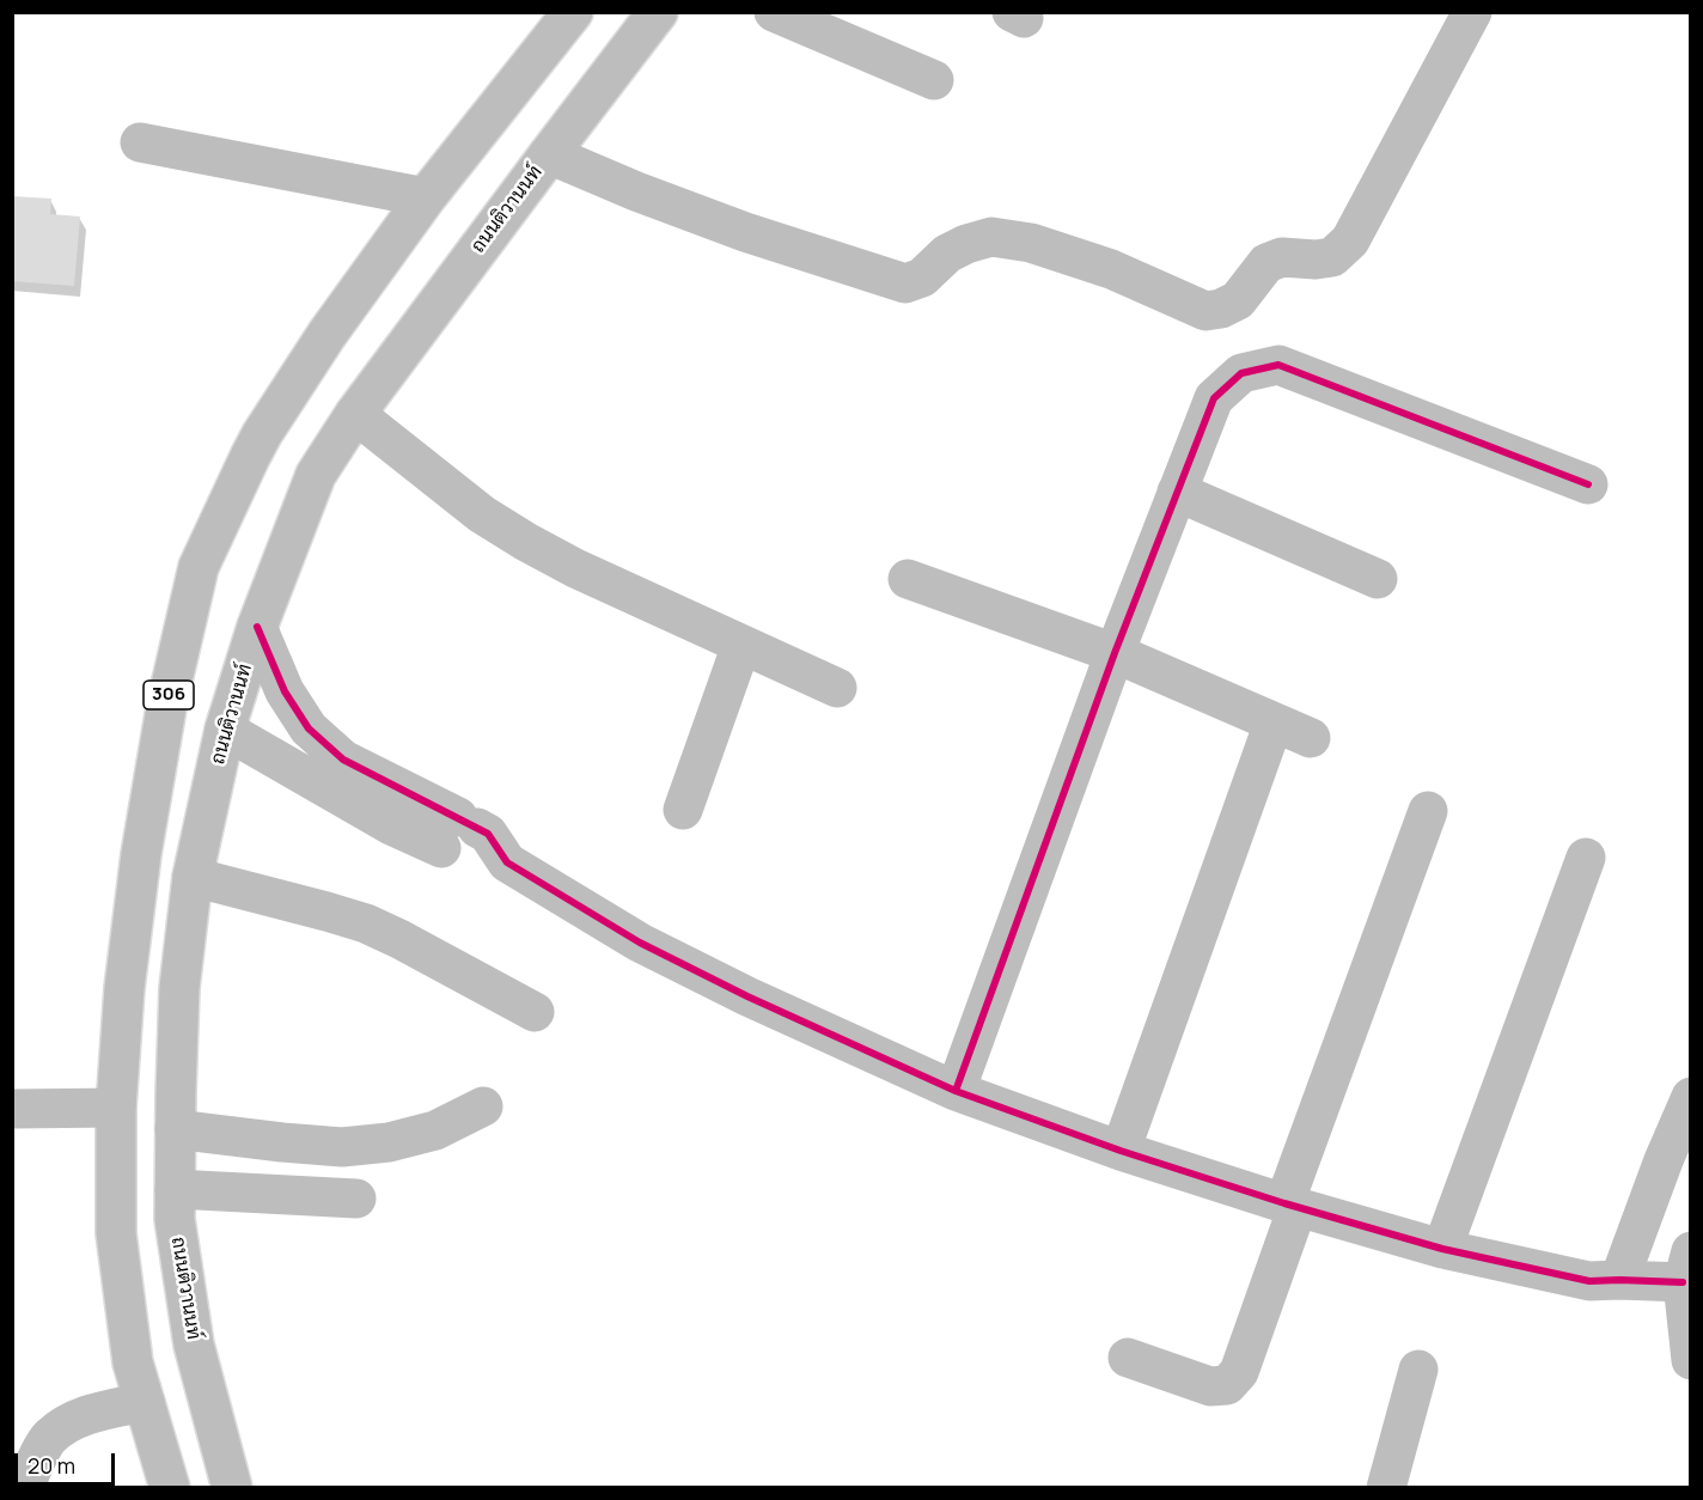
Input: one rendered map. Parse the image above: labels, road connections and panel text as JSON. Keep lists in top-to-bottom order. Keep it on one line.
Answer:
{"streets":{"street":["ถนนติวานนท์","306"]},"scale_bar":"20 m"}
